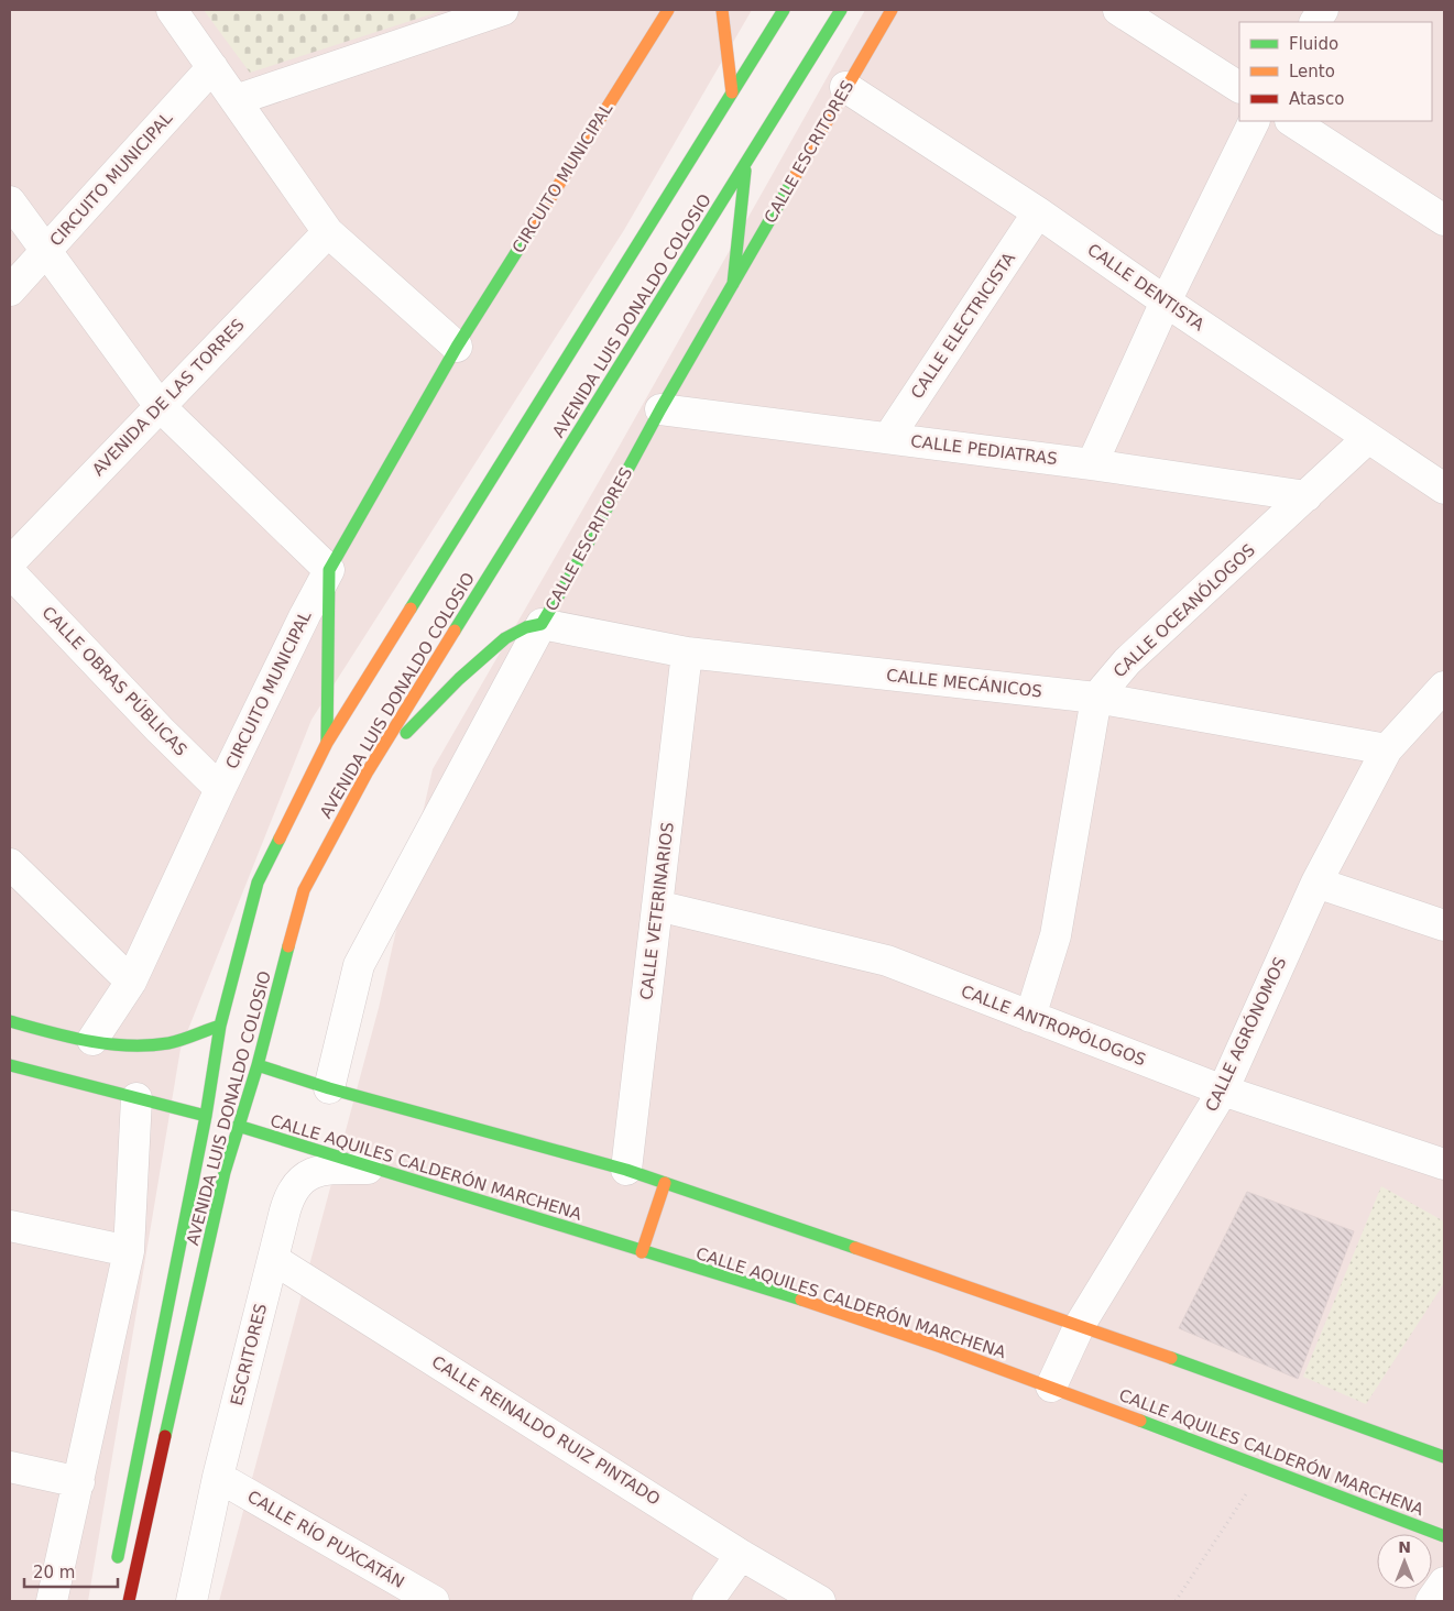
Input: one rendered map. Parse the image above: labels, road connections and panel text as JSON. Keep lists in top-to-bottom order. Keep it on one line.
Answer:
{"streets":{"main road":["CALLE ESCRITORES","CIRCUITO MUNICIPAL","AVENIDA LUIS DONALDO COLOSIO","CALLE AQUILES CALDERÓN MARCHENA"],"street":["CALLE DENTISTA","CALLE ELECTRICISTA","AVENIDA DE LAS TORRES","CALLE PEDIATRAS","CALLE OCEANÓLOGOS","CALLE OBRAS PÚBLICAS","CALLE MECÁNICOS","CALLE VETERINARIOS","CALLE ANTROPÓLOGOS","CALLE AGRÓNOMOS","ESCRITORES","CALLE REINALDO RUIZ PINTADO","CALLE RÍO PUXCATÁN"]},"crossings":[["CALLE ESCRITORES","CALLE DENTISTA"],["CALLE ESCRITORES","CALLE PEDIATRAS"],["CALLE ESCRITORES","CALLE MECÁNICOS"],["CIRCUITO MUNICIPAL","CALLE OBRAS PÚBLICAS"],["CALLE DENTISTA","CALLE ELECTRICISTA"],["CALLE DENTISTA","CALLE OCEANÓLOGOS"],["AVENIDA LUIS DONALDO COLOSIO","CALLE AQUILES CALDERÓN MARCHENA"],["CALLE ELECTRICISTA","CALLE PEDIATRAS"],["CALLE PEDIATRAS","CALLE OCEANÓLOGOS"],["CALLE OCEANÓLOGOS","CALLE MECÁNICOS"],["CALLE MECÁNICOS","CALLE VETERINARIOS"],["CALLE MECÁNICOS","CALLE AGRÓNOMOS"],["CALLE VETERINARIOS","CALLE ANTROPÓLOGOS"],["CALLE ANTROPÓLOGOS","CALLE AGRÓNOMOS"],["CALLE AGRÓNOMOS","CALLE AQUILES CALDERÓN MARCHENA"],["CALLE AQUILES CALDERÓN MARCHENA","ESCRITORES"],["ESCRITORES","CALLE REINALDO RUIZ PINTADO"],["ESCRITORES","CALLE RÍO PUXCATÁN"]],"legend":["Fluido","Lento","Atasco"],"scale_bar":"20 m","north":"top"}
